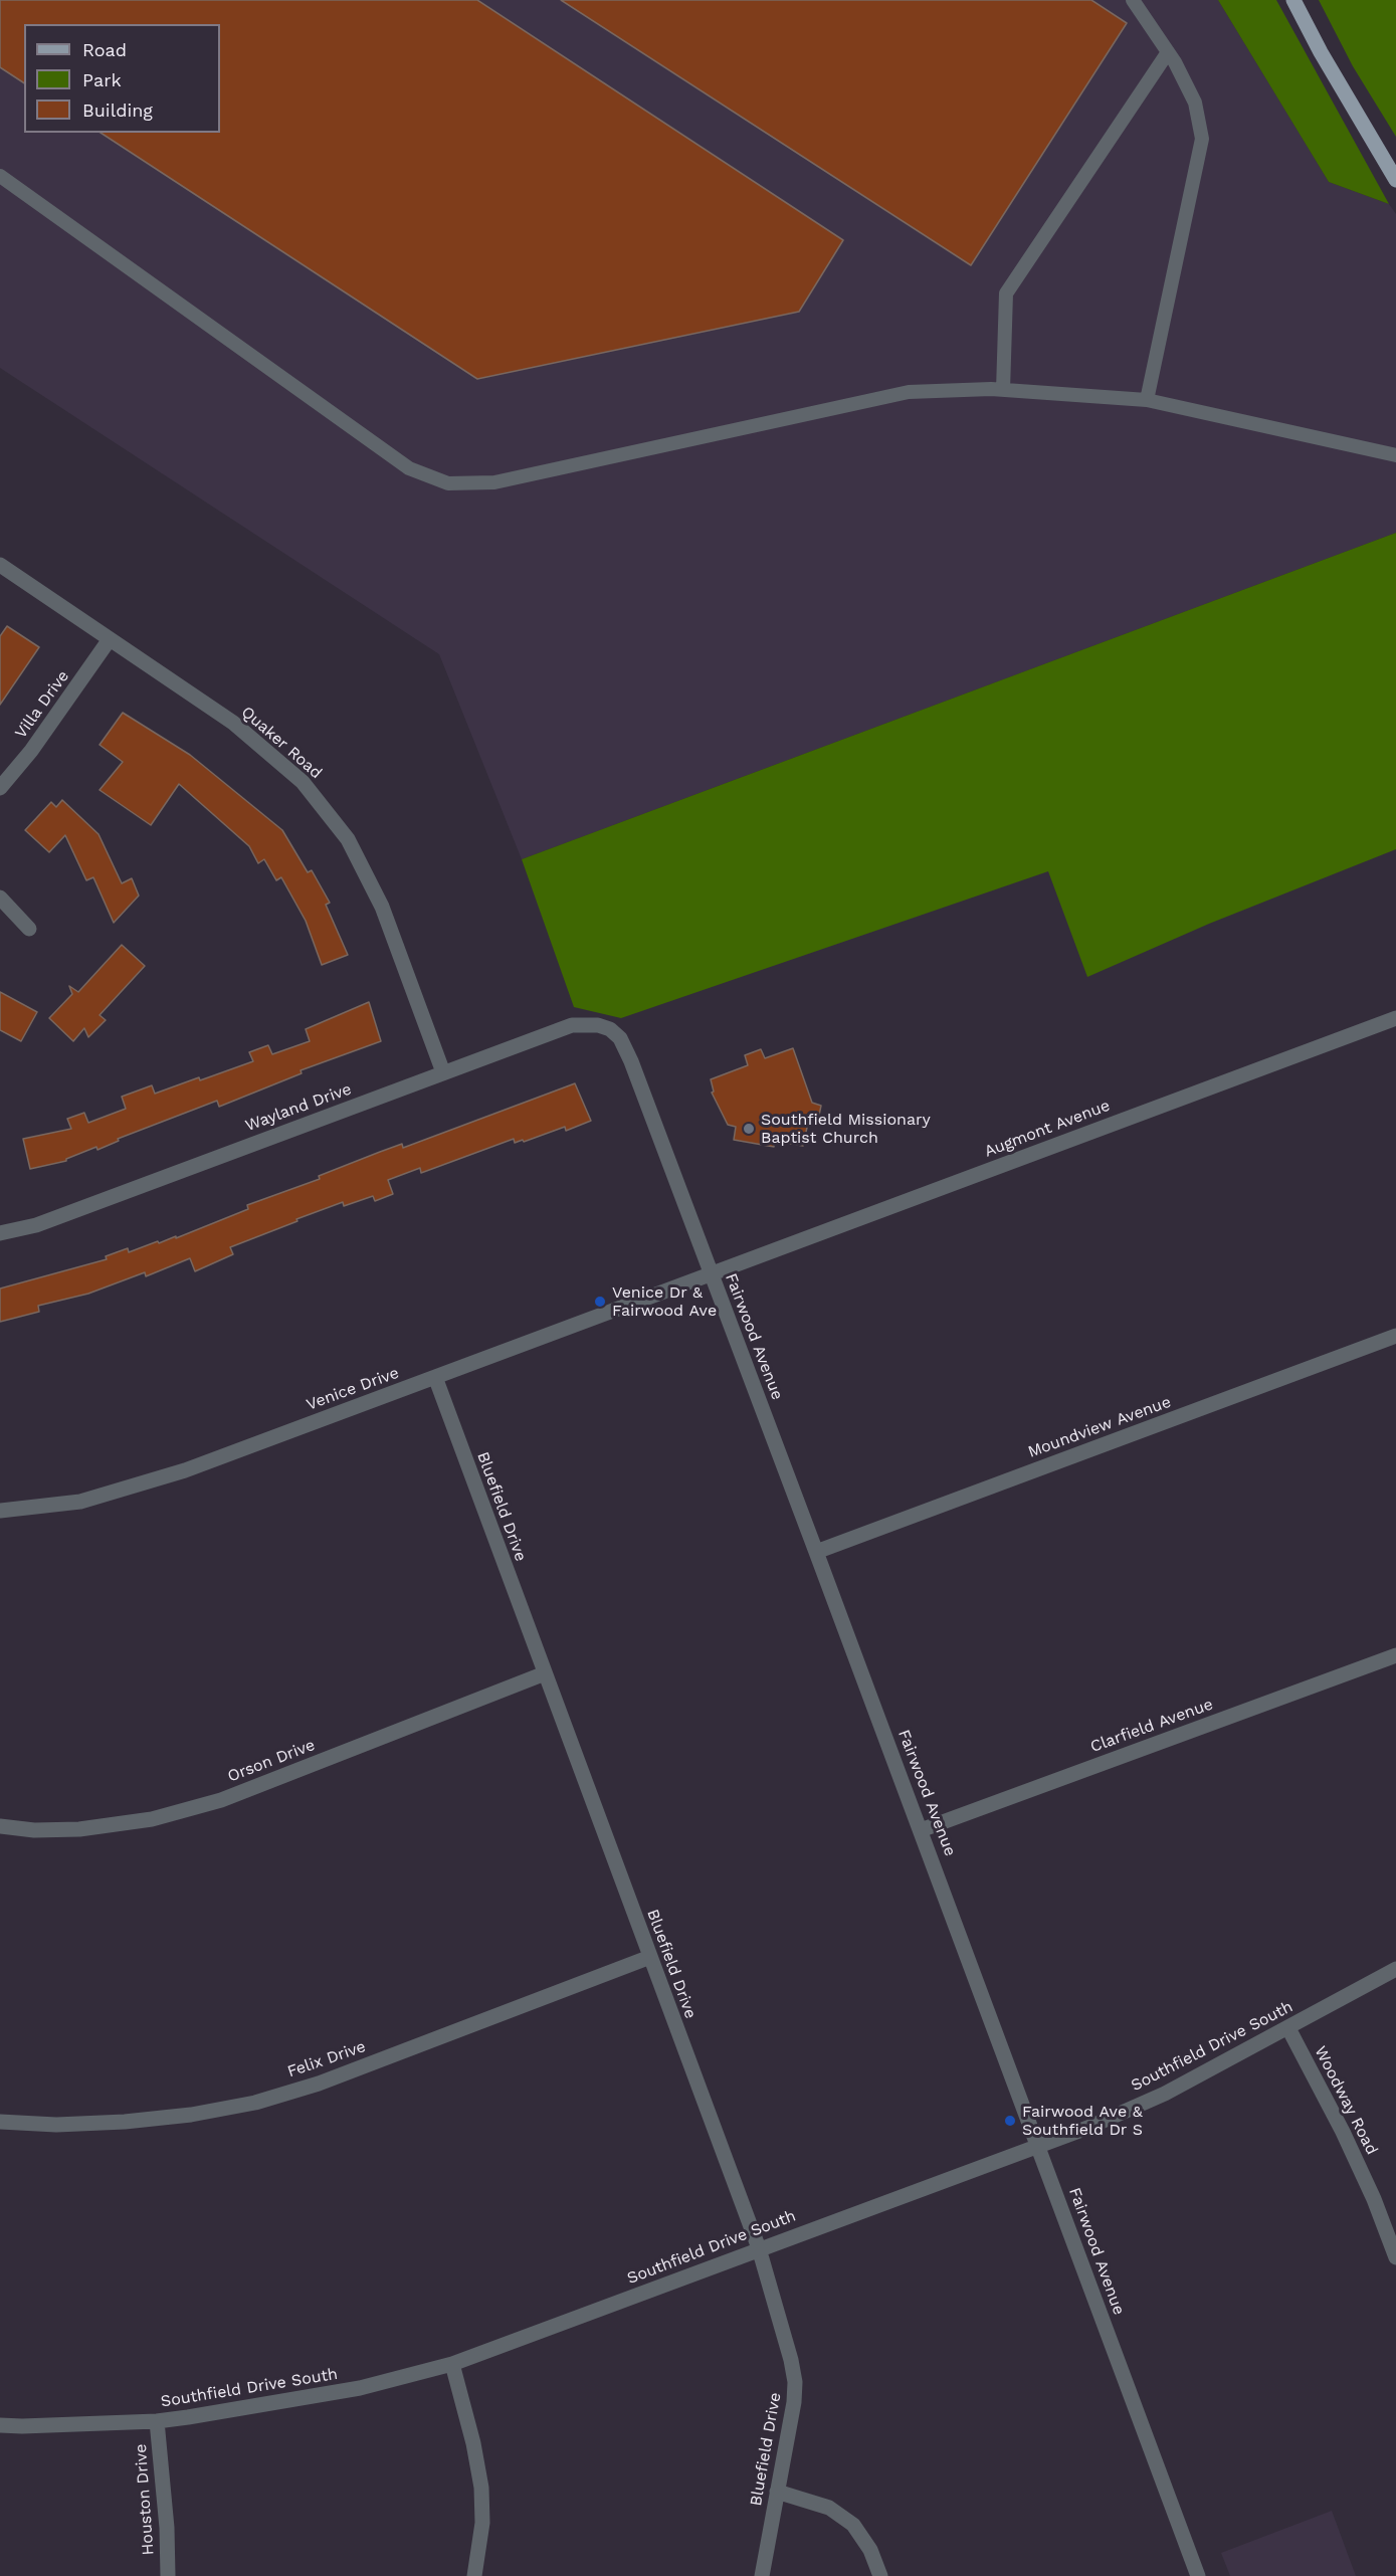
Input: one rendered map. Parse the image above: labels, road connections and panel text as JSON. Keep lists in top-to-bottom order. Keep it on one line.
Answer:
{"streets":{"street":["Villa Drive","Quaker Road","Wayland Drive","Augmont Avenue","Fairwood Avenue","Venice Drive","Moundview Avenue","Bluefield Drive","Clarfield Avenue","Orson Drive","Southfield Drive South","Felix Drive","Woodway Road","Houston Drive"]},"crossings":[["Villa Drive","Quaker Road"],["Quaker Road","Wayland Drive"],["Wayland Drive","Fairwood Avenue"],["Augmont Avenue","Fairwood Avenue"],["Augmont Avenue","Venice Drive"],["Fairwood Avenue","Venice Drive"],["Fairwood Avenue","Moundview Avenue"],["Fairwood Avenue","Clarfield Avenue"],["Fairwood Avenue","Southfield Drive South"],["Venice Drive","Bluefield Drive"],["Bluefield Drive","Orson Drive"],["Bluefield Drive","Southfield Drive South"],["Bluefield Drive","Felix Drive"],["Southfield Drive South","Woodway Road"],["Southfield Drive South","Houston Drive"]],"places":["Southfield Missionary Baptist Church","Venice Dr & Fairwood Ave","Fairwood Ave & Southfield Dr S"],"legend":["Road","Park","Building"]}
